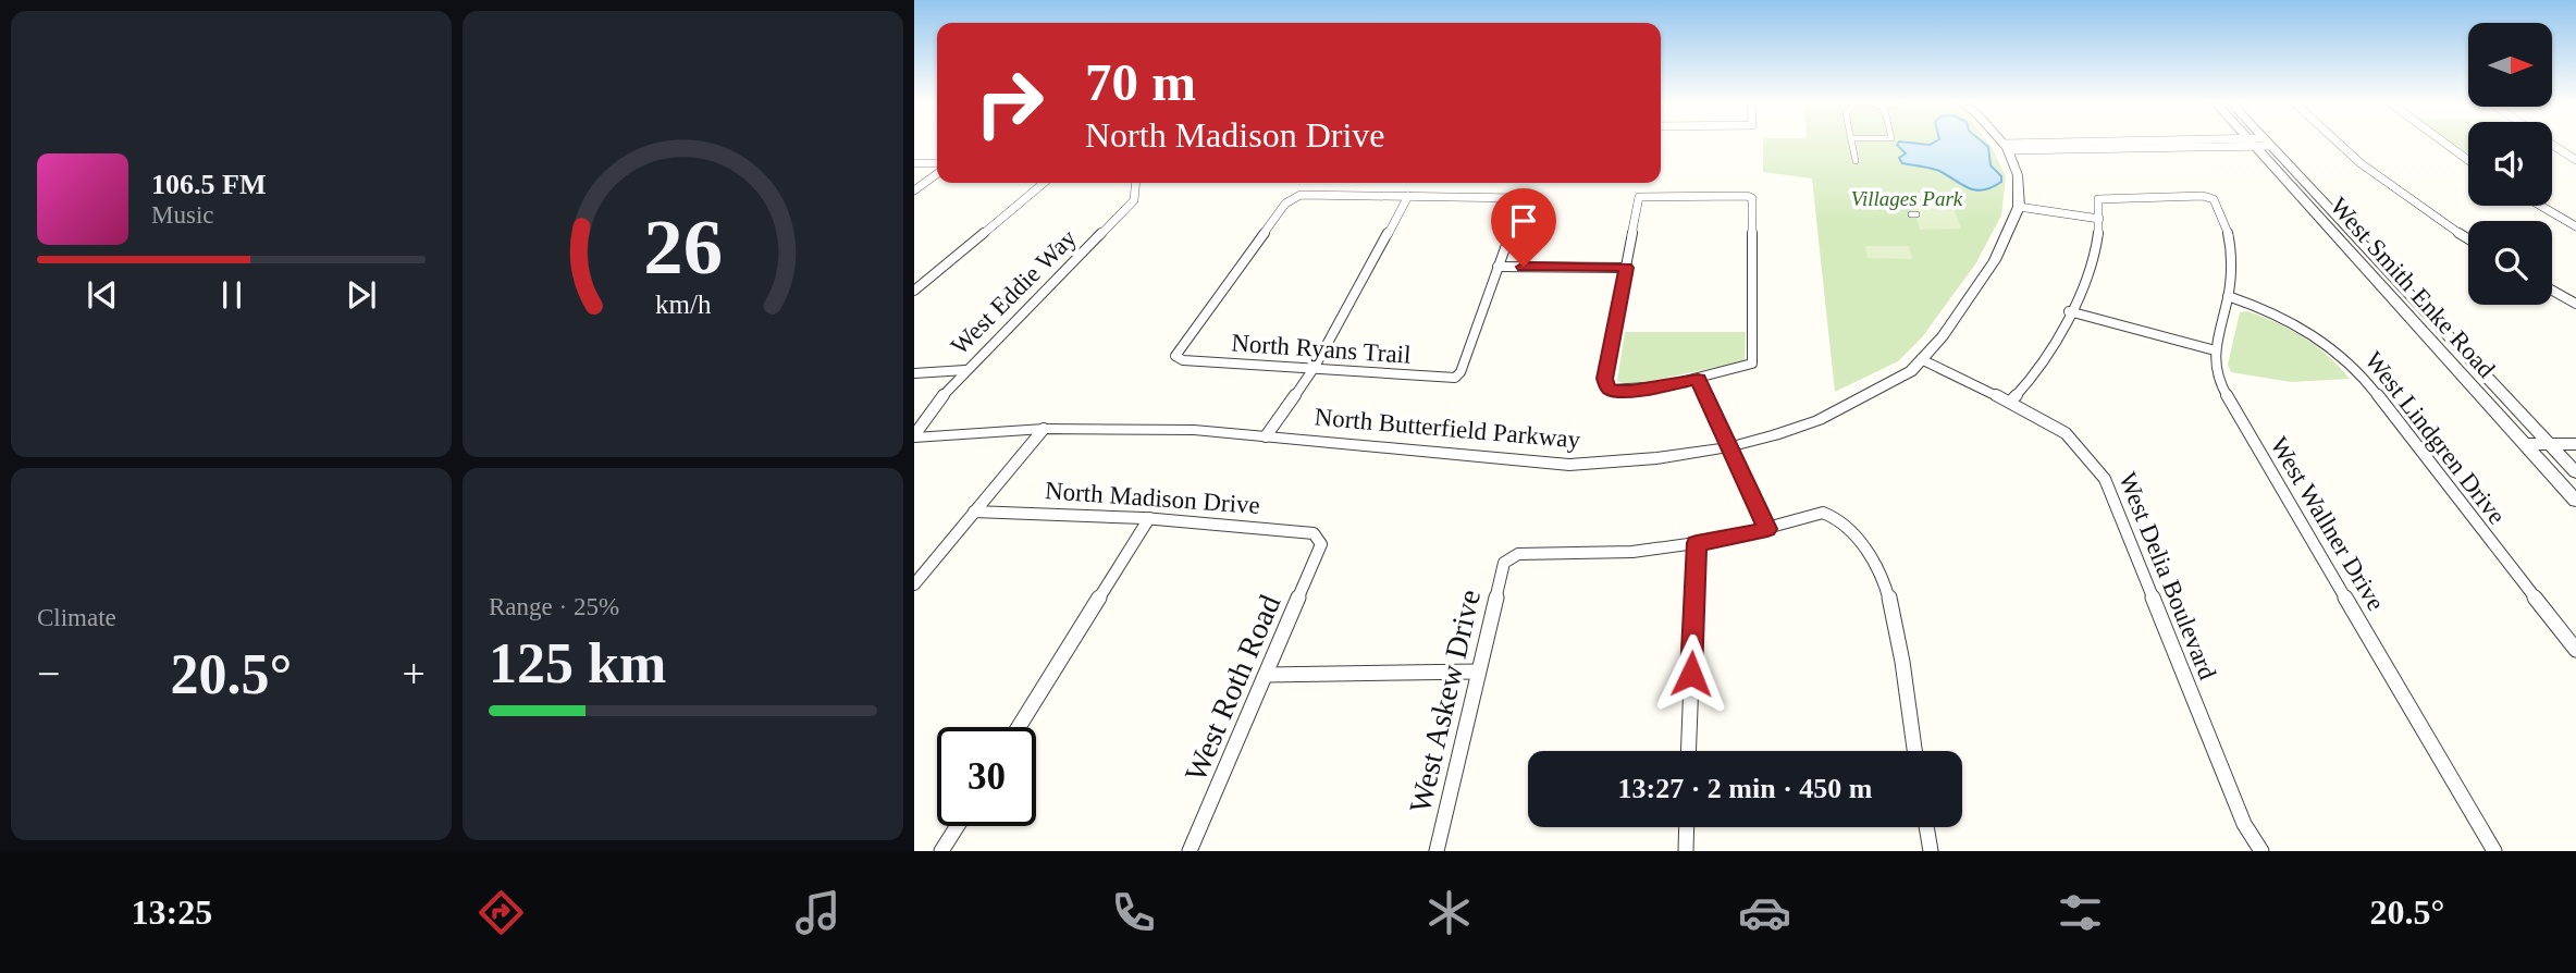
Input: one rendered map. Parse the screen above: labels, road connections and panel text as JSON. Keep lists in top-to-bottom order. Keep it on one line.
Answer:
{"streets":{"street":["West Smith Enke Road","West Eddie Way","North Ryans Trail","North Butterfield Parkway","West Lindgren Drive","North Madison Drive","West Wallner Drive","West Delia Boulevard","West Roth Road","West Askew Drive"]},"crossings":[["West Eddie Way","North Butterfield Parkway"],["North Butterfield Parkway","West Delia Boulevard"],["West Lindgren Drive","West Wallner Drive"],["North Madison Drive","West Roth Road"]],"parks":["Villages Park"],"north":"right","page":{"turn":["70 m","North Madison Drive"],"song":["106.5 FM","Music"],"tile":["Climate",["Range · 25%","125 km"]],"heat":["−","20.5°","+"],"limit":"30","trip":"13:27 · 2 min · 450 m","tabs":["13:25","20.5°"],"gauge":["26","km/h"]}}
